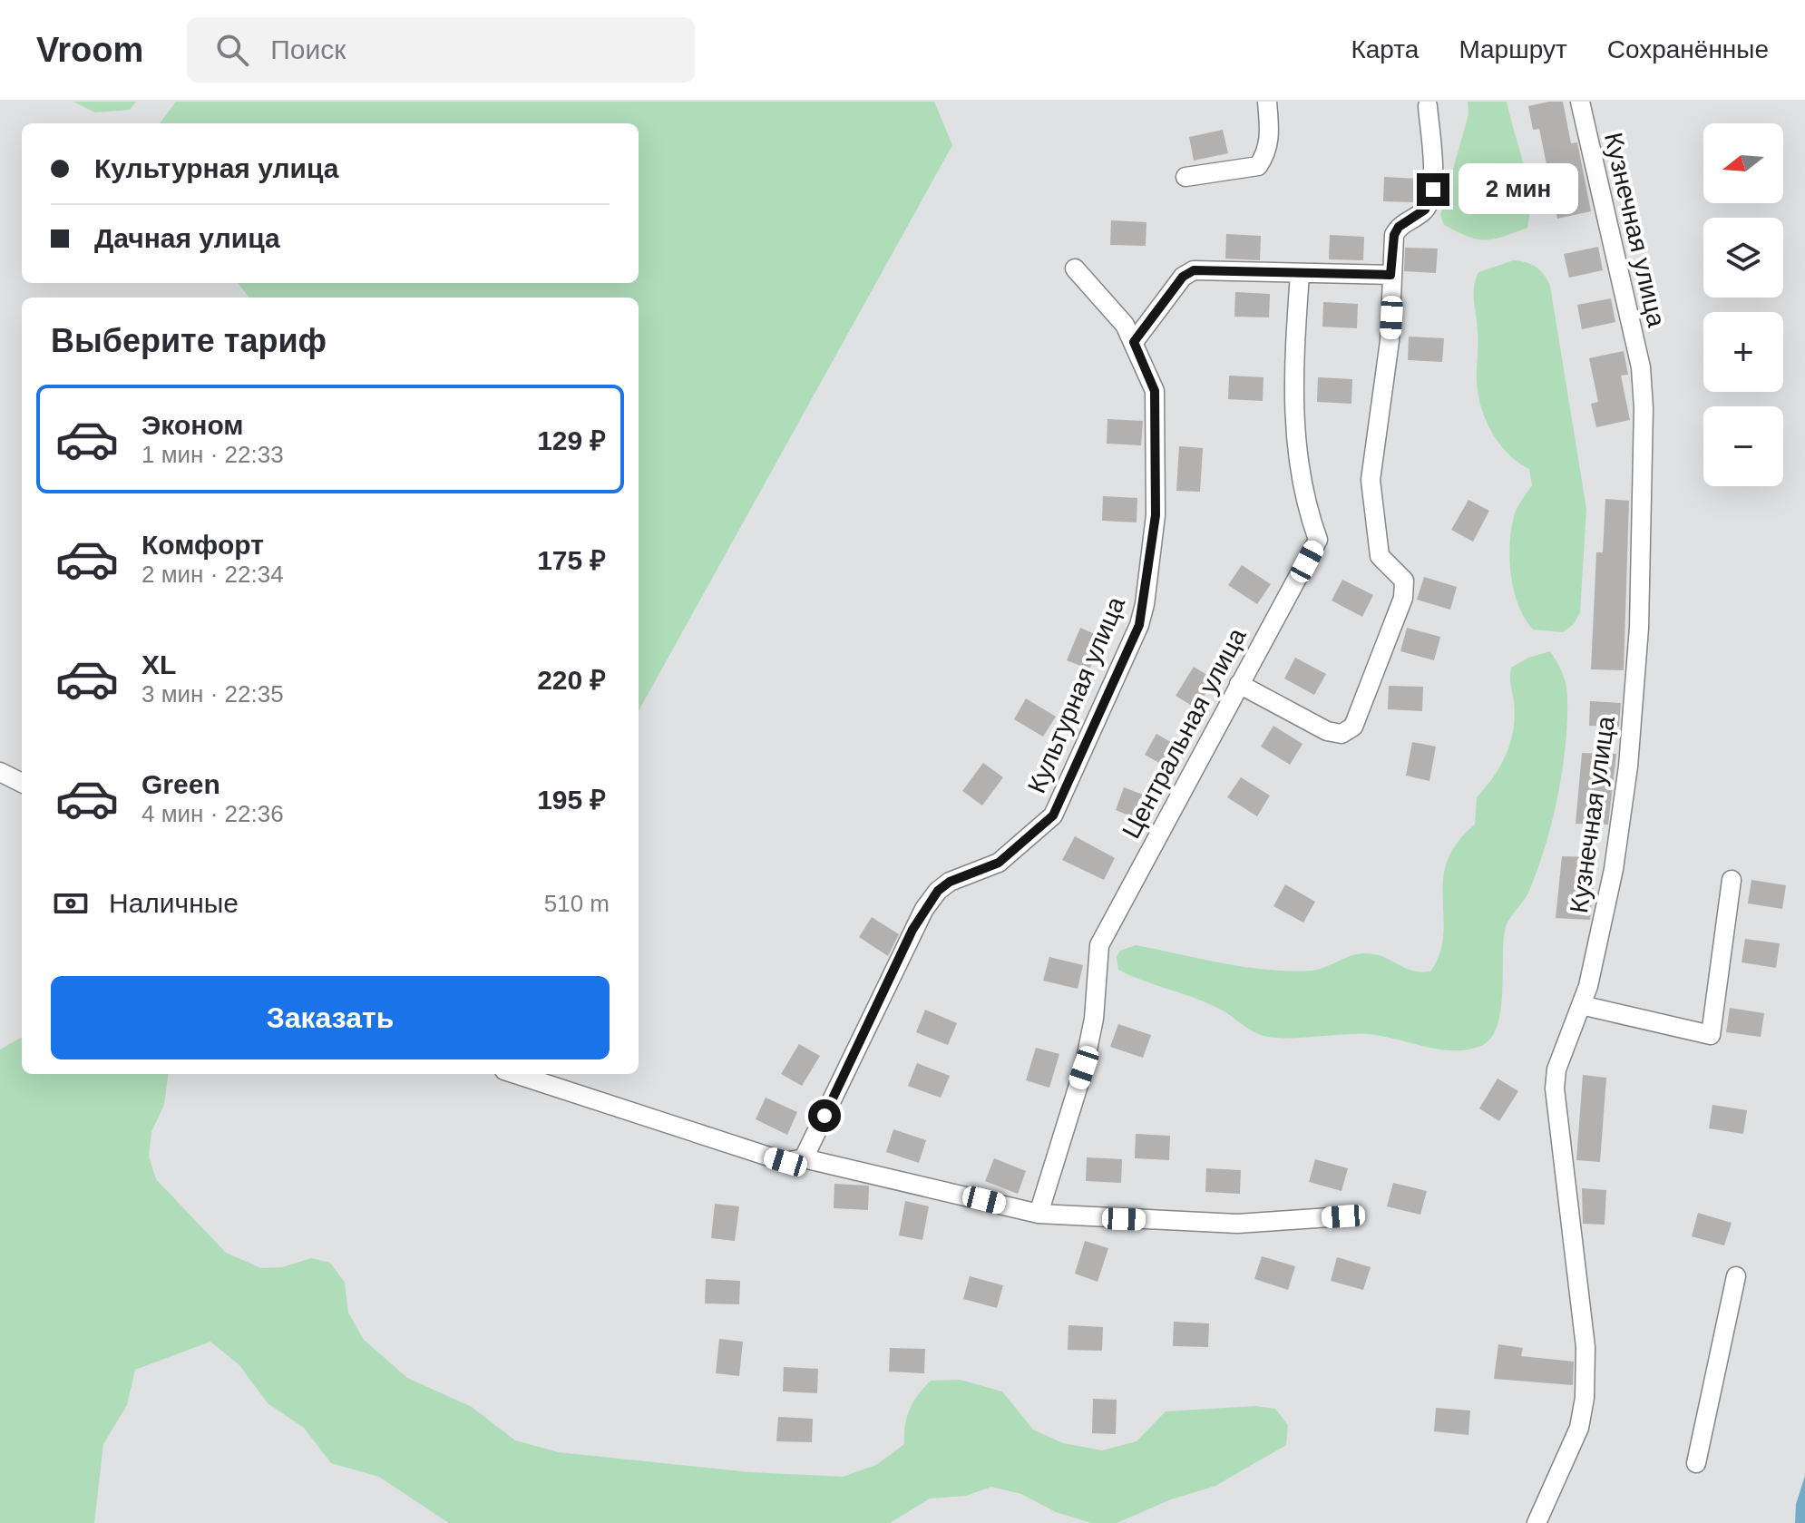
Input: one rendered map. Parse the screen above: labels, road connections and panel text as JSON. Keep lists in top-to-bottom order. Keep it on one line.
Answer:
{"streets":{"street":["Кузнечная улица","Культурная улица","Центральная улица"]},"north":"left","page":{"header":"Vroom","search":"Поиск","nav":["Карта","Маршрут","Сохранённые"],"map_buttons":["+","−"],"banner":["Культурная улица","Дачная улица"],"bubble":"2 мин","heading":"Выберите тариф","list":[{"name":"Эконом","note":"1 мин · 22:33","value":"129 ₽"},{"name":"Комфорт","note":"2 мин · 22:34","value":"175 ₽"},{"name":"XL","note":"3 мин · 22:35","value":"220 ₽"},{"name":"Green","note":"4 мин · 22:36","value":"195 ₽"}],"pay":["Наличные","510 m"],"buttons":"Заказать"}}
